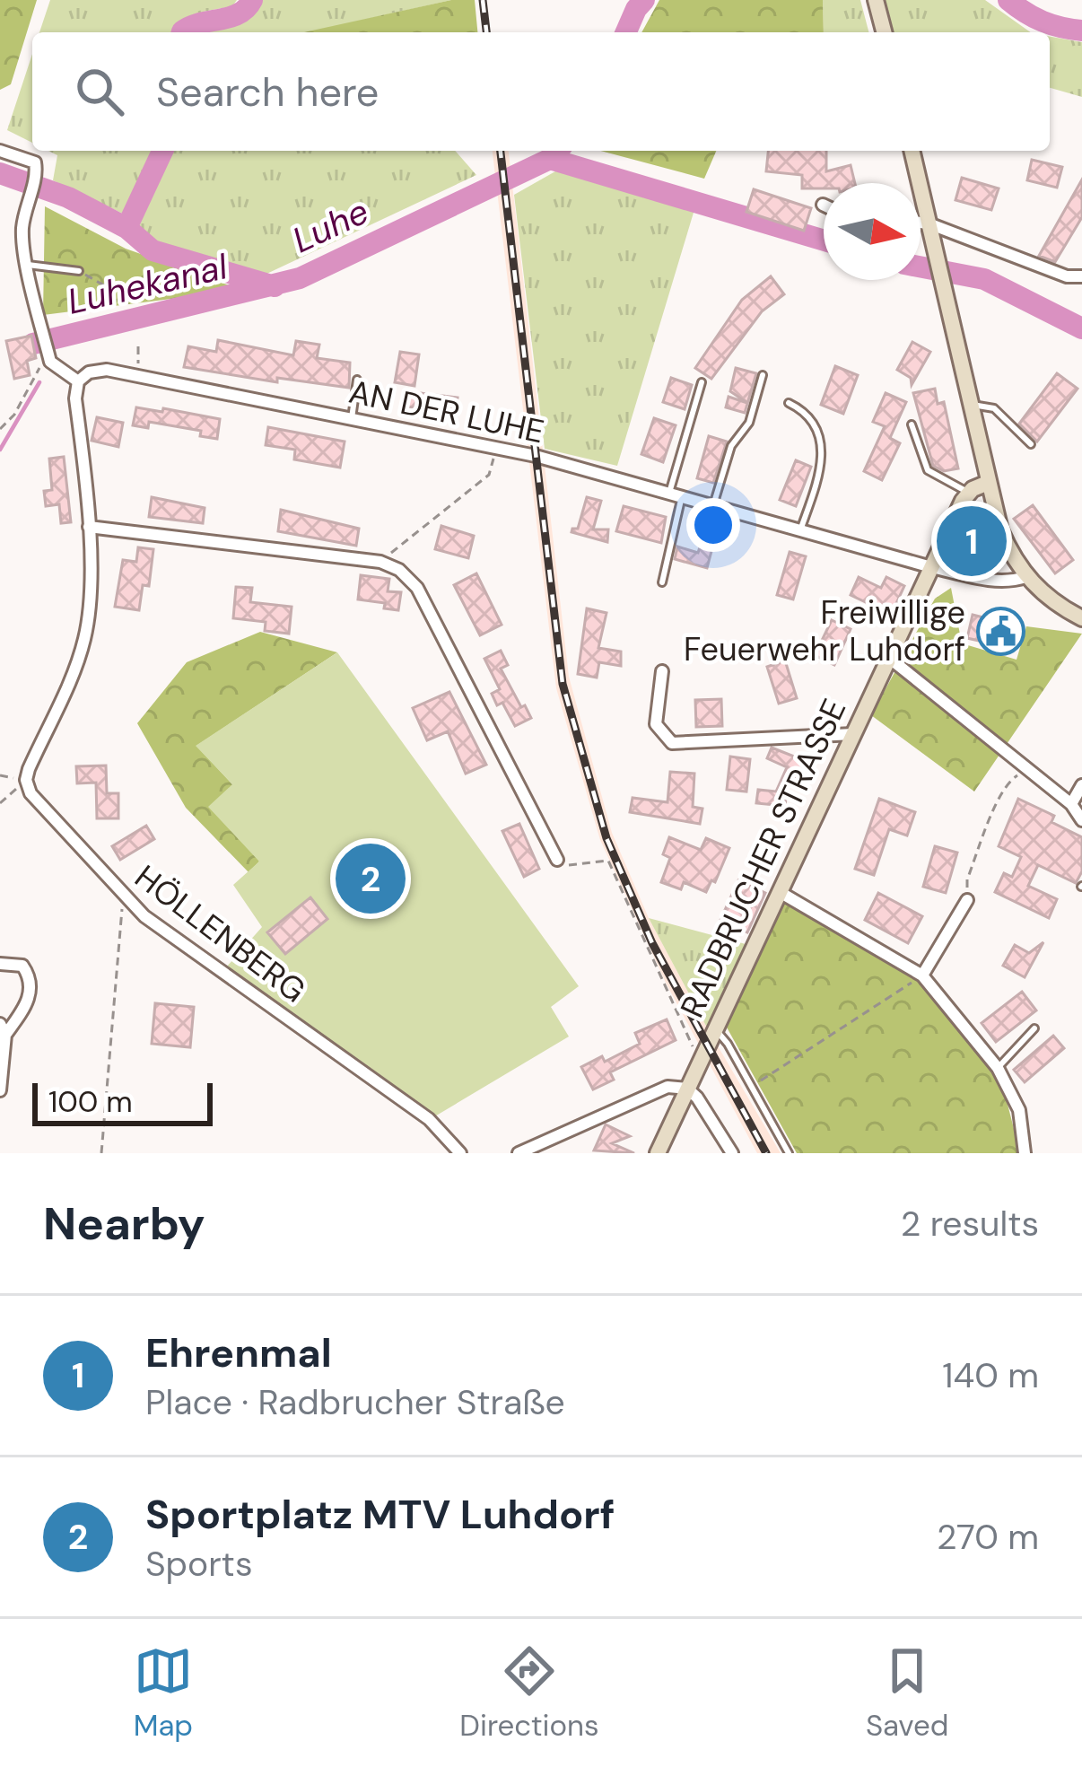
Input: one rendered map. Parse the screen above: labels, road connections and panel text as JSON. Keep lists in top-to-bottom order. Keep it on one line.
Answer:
{"streets":{"street":["AN DER LUHE","RADBRUCHER STRASSE","HÖLLENBERG"]},"crossings":[["AN DER LUHE","RADBRUCHER STRASSE"]],"water":["Luhe","Luhekanal"],"places":{"public building":["Freiwillige Feuerwehr Luhdorf"]},"scale_bar":"100 m","north":"right","page":{"search":"Search here","pins":["1","2"],"scale":"100 m","heading":["Nearby","2 results"],"list":[{"mark":"1","name":"Ehrenmal","note":"Place · Radbrucher Straße","value":"140 m"},{"mark":"2","name":"Sportplatz MTV Luhdorf","note":"Sports","value":"270 m"}],"nav":["Map","Directions","Saved"]}}
